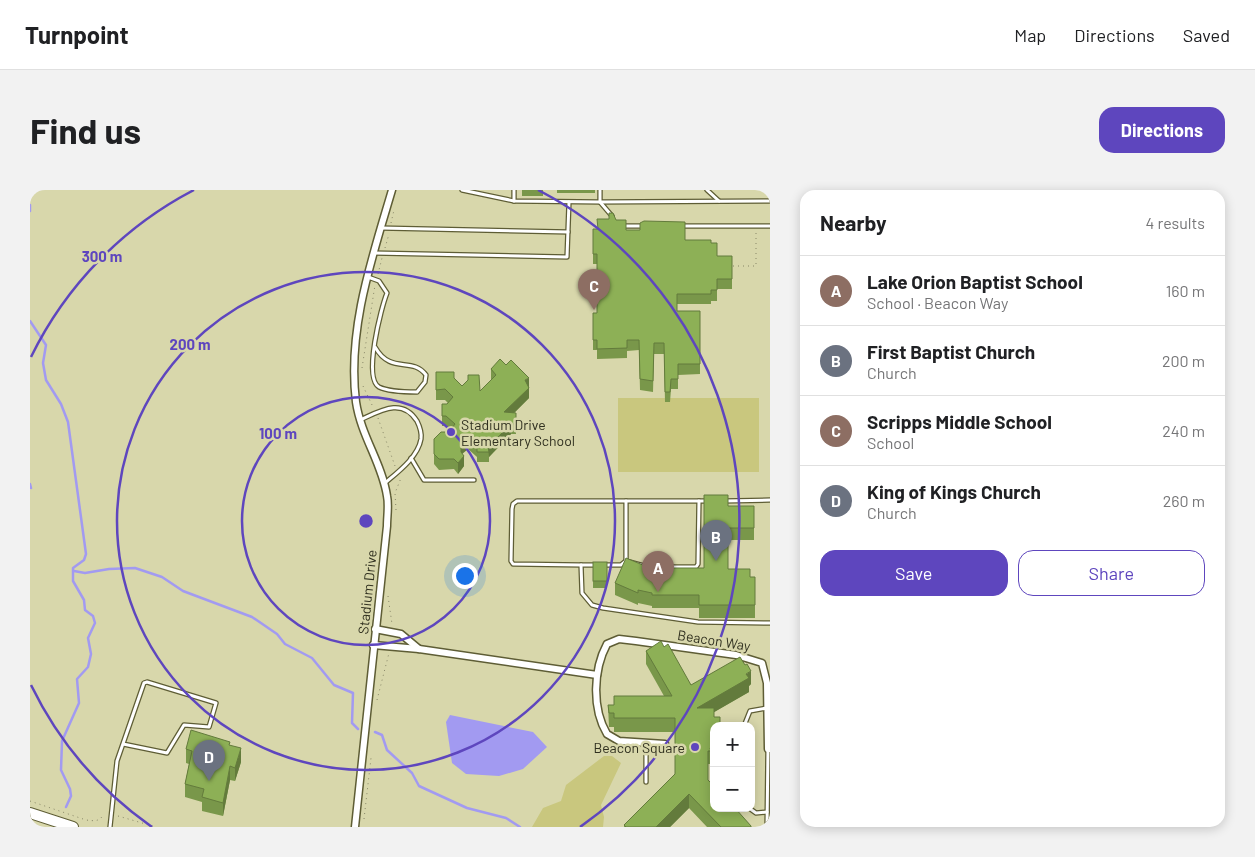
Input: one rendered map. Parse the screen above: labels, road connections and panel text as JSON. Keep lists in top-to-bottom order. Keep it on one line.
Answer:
{"streets":{"street":["Stadium Drive","Beacon Way"]},"places":["Stadium Drive Elementary School","Beacon Square"],"page":{"header":"Turnpoint","nav":["Map","Directions","Saved"],"buttons":["Directions",["Save","Share"]],"title":"Find us","heading":["Nearby","4 results"],"list":[{"mark":"A","name":"Lake Orion Baptist School","note":"School · Beacon Way","value":"160 m"},{"mark":"B","name":"First Baptist Church","note":"Church","value":"200 m"},{"mark":"C","name":"Scripps Middle School","note":"School","value":"240 m"},{"mark":"D","name":"King of Kings Church","note":"Church","value":"260 m"}],"pins":["C","B","A","D"],"map_buttons":["+","−"]},"rings":["300 m","200 m","100 m"]}
